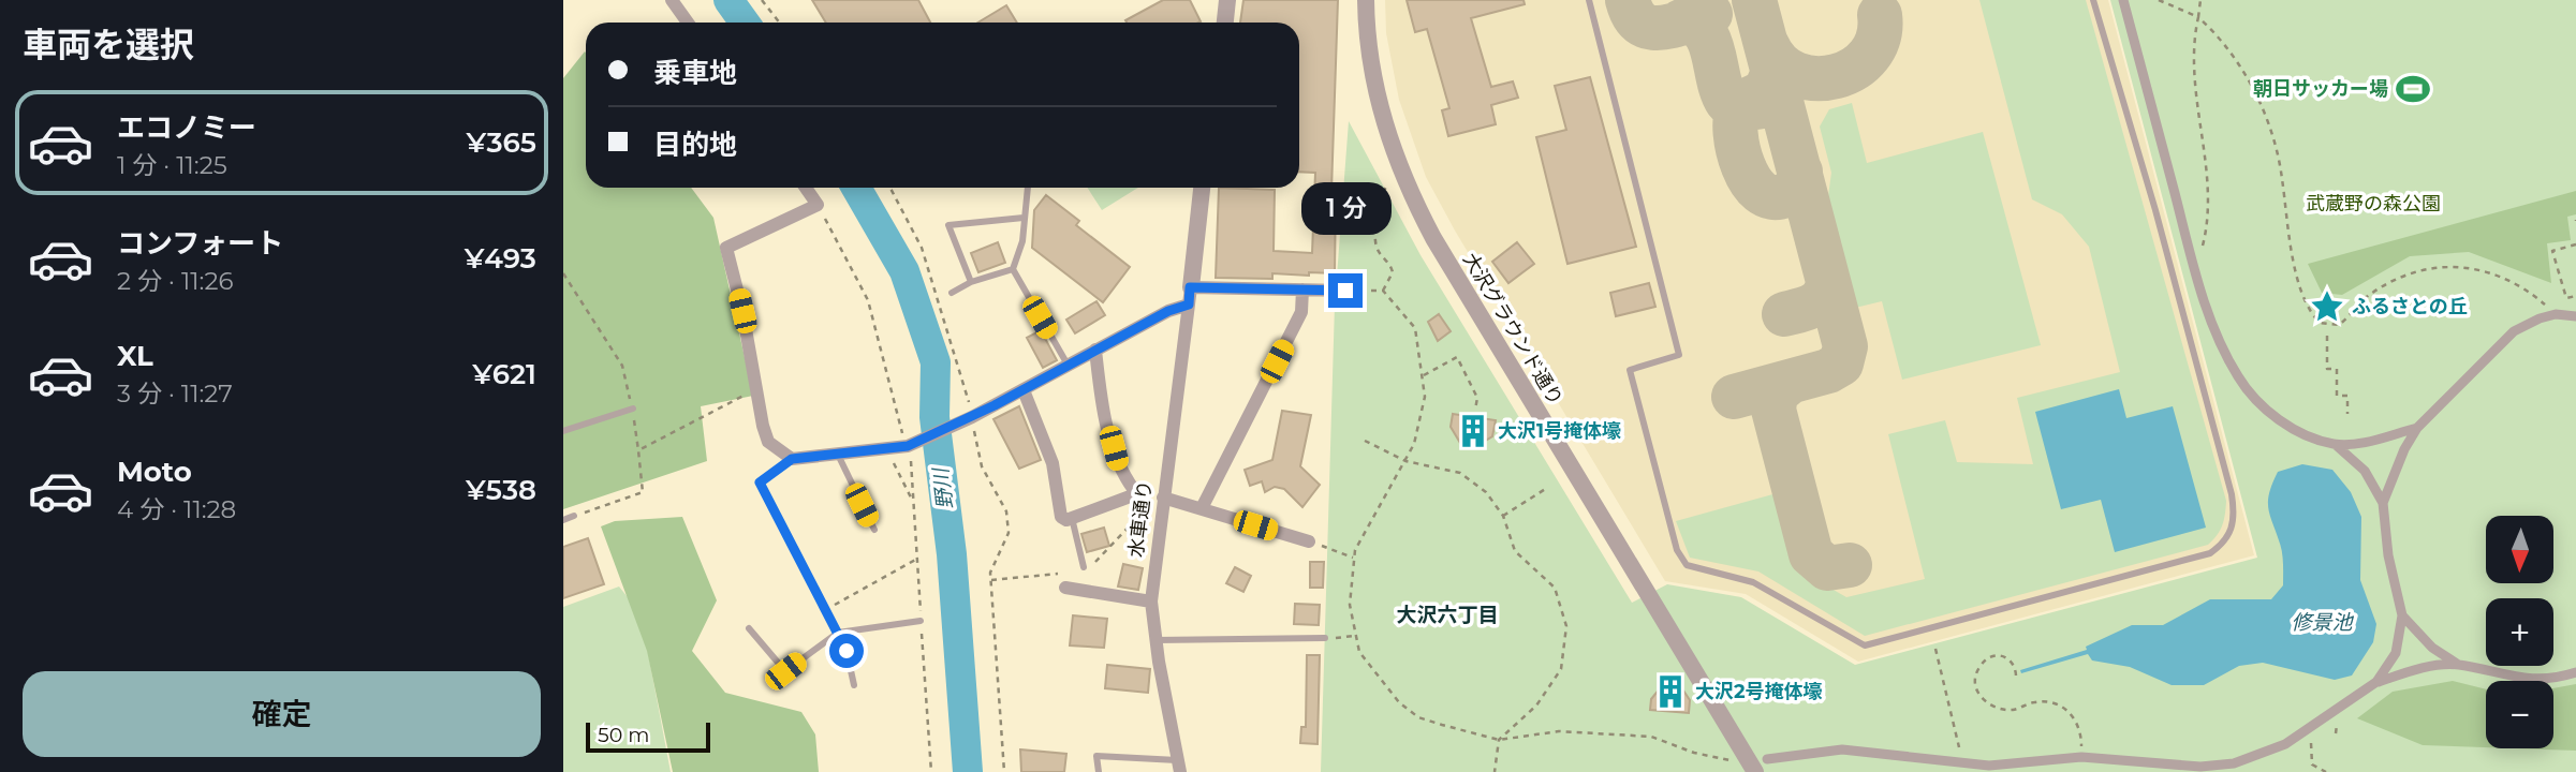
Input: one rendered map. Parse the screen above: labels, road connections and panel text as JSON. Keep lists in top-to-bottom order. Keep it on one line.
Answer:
{"streets":{"street":["大沢グラウンド通り","水車通り"]},"districts":["大沢六丁目"],"water":["野川","修景池"],"parks":["武蔵野の森公園"],"places":{"sports":["朝日サッカー場"],"place":["ふるさとの丘"],"building":["大沢1号掩体壕","大沢2号掩体壕"]},"scale_bar":"50 m","north":"bottom","page":{"heading":"車両を選択","banner":["乗車地","目的地"],"list":[{"name":"エコノミー","note":"1 分 · 11:25","value":"¥365"},{"name":"コンフォート","note":"2 分 · 11:26","value":"¥493"},{"name":"XL","note":"3 分 · 11:27","value":"¥621"},{"name":"Moto","note":"4 分 · 11:28","value":"¥538"}],"bubble":"1 分","map_buttons":["+","−"],"buttons":"確定","scale":"50 m"}}
